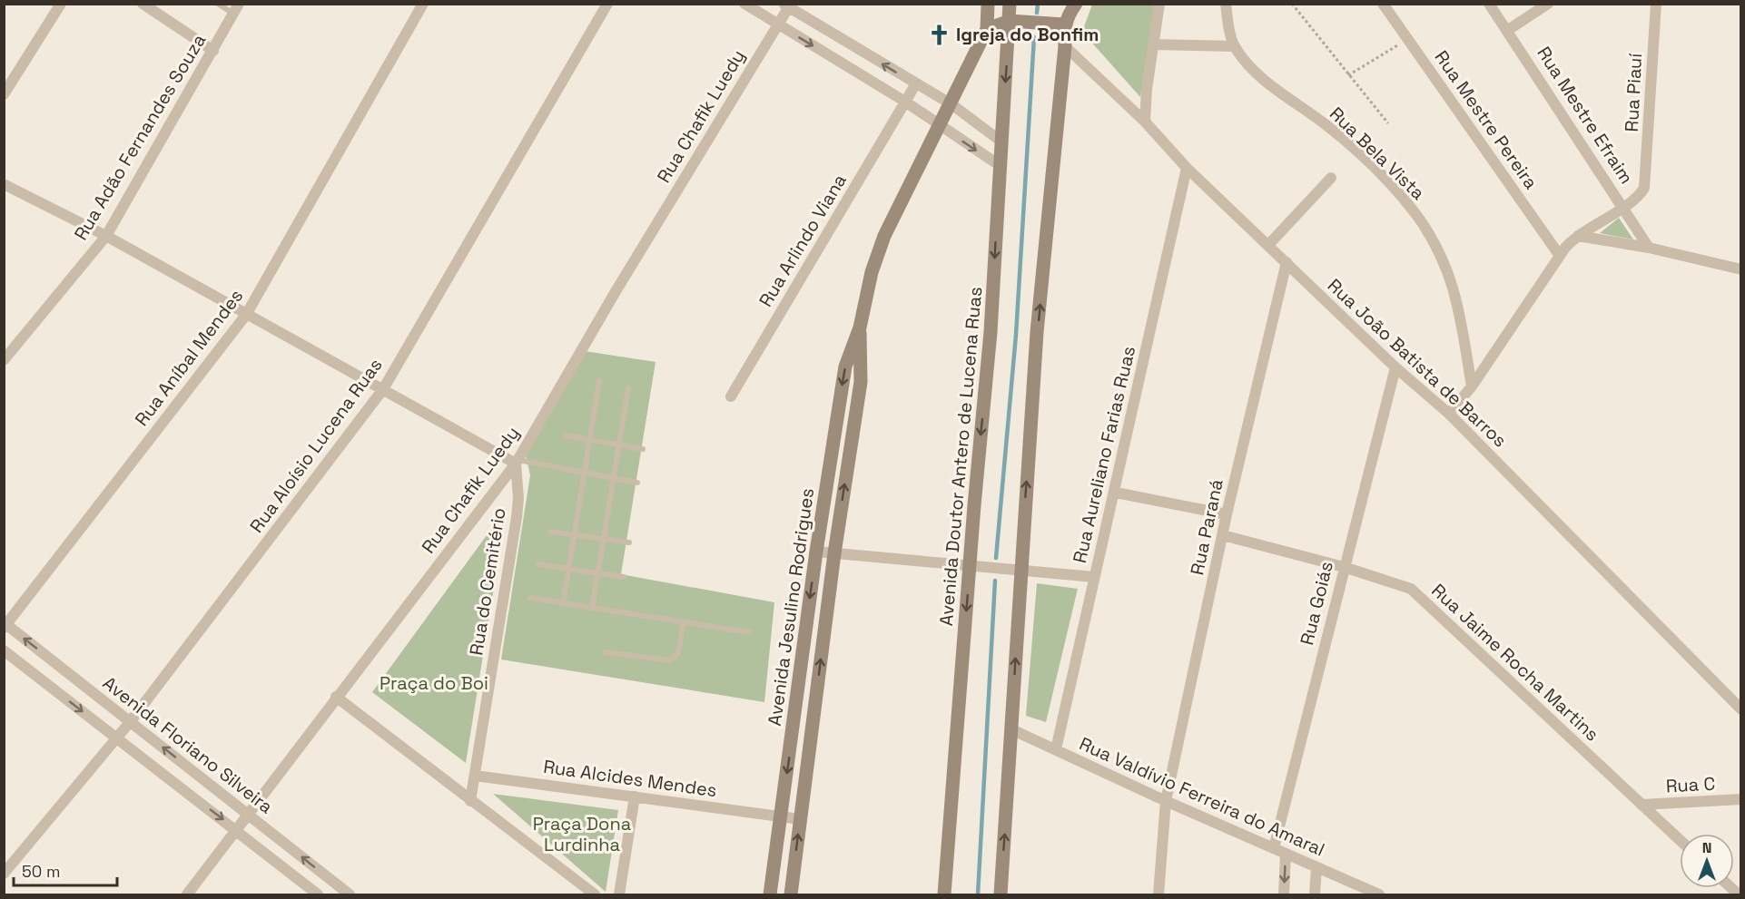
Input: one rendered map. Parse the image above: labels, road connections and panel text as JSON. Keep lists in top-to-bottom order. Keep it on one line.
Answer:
{"streets":{"main road":["Avenida Doutor Antero de Lucena Ruas","Avenida Jesulino Rodrigues"],"street":["Rua Piauí","Rua Mestre Efraim","Rua Chafik Luedy","Rua Mestre Pereira","Rua Adão Fernandes Souza","Rua Bela Vista","Rua Arlindo Viana","Rua Aníbal Mendes","Rua João Batista de Barros","Rua Aloísio Lucena Ruas","Rua Aureliano Farias Ruas","Rua Paraná","Rua do Cemitério","Rua Goiás","Rua Jaime Rocha Martins","Avenida Floriano Silveira","Rua Alcides Mendes","Rua C","Rua Valdívio Ferreira do Amaral"]},"crossings":[["Rua Piauí","Rua Mestre Efraim"],["Rua Piauí","Rua Mestre Pereira"],["Rua Piauí","Rua Bela Vista"],["Rua Piauí","Rua João Batista de Barros"],["Rua Chafik Luedy","Rua do Cemitério"],["Rua Chafik Luedy","Avenida Floriano Silveira"],["Rua Aníbal Mendes","Avenida Floriano Silveira"],["Rua João Batista de Barros","Rua Aureliano Farias Ruas"],["Rua João Batista de Barros","Rua Paraná"],["Rua João Batista de Barros","Rua Goiás"],["Rua Aloísio Lucena Ruas","Avenida Floriano Silveira"],["Rua Aureliano Farias Ruas","Rua Valdívio Ferreira do Amaral"],["Rua Paraná","Rua Jaime Rocha Martins"],["Rua Paraná","Rua Valdívio Ferreira do Amaral"],["Rua do Cemitério","Rua Alcides Mendes"],["Rua Goiás","Rua Jaime Rocha Martins"],["Rua Goiás","Rua Valdívio Ferreira do Amaral"],["Avenida Jesulino Rodrigues","Rua Alcides Mendes"],["Rua Jaime Rocha Martins","Rua C"]],"parks":["Praça do Boi","Praça Dona Lurdinha"],"places":{"church":["Igreja do Bonfim"]},"scale_bar":"50 m","north":"top"}
